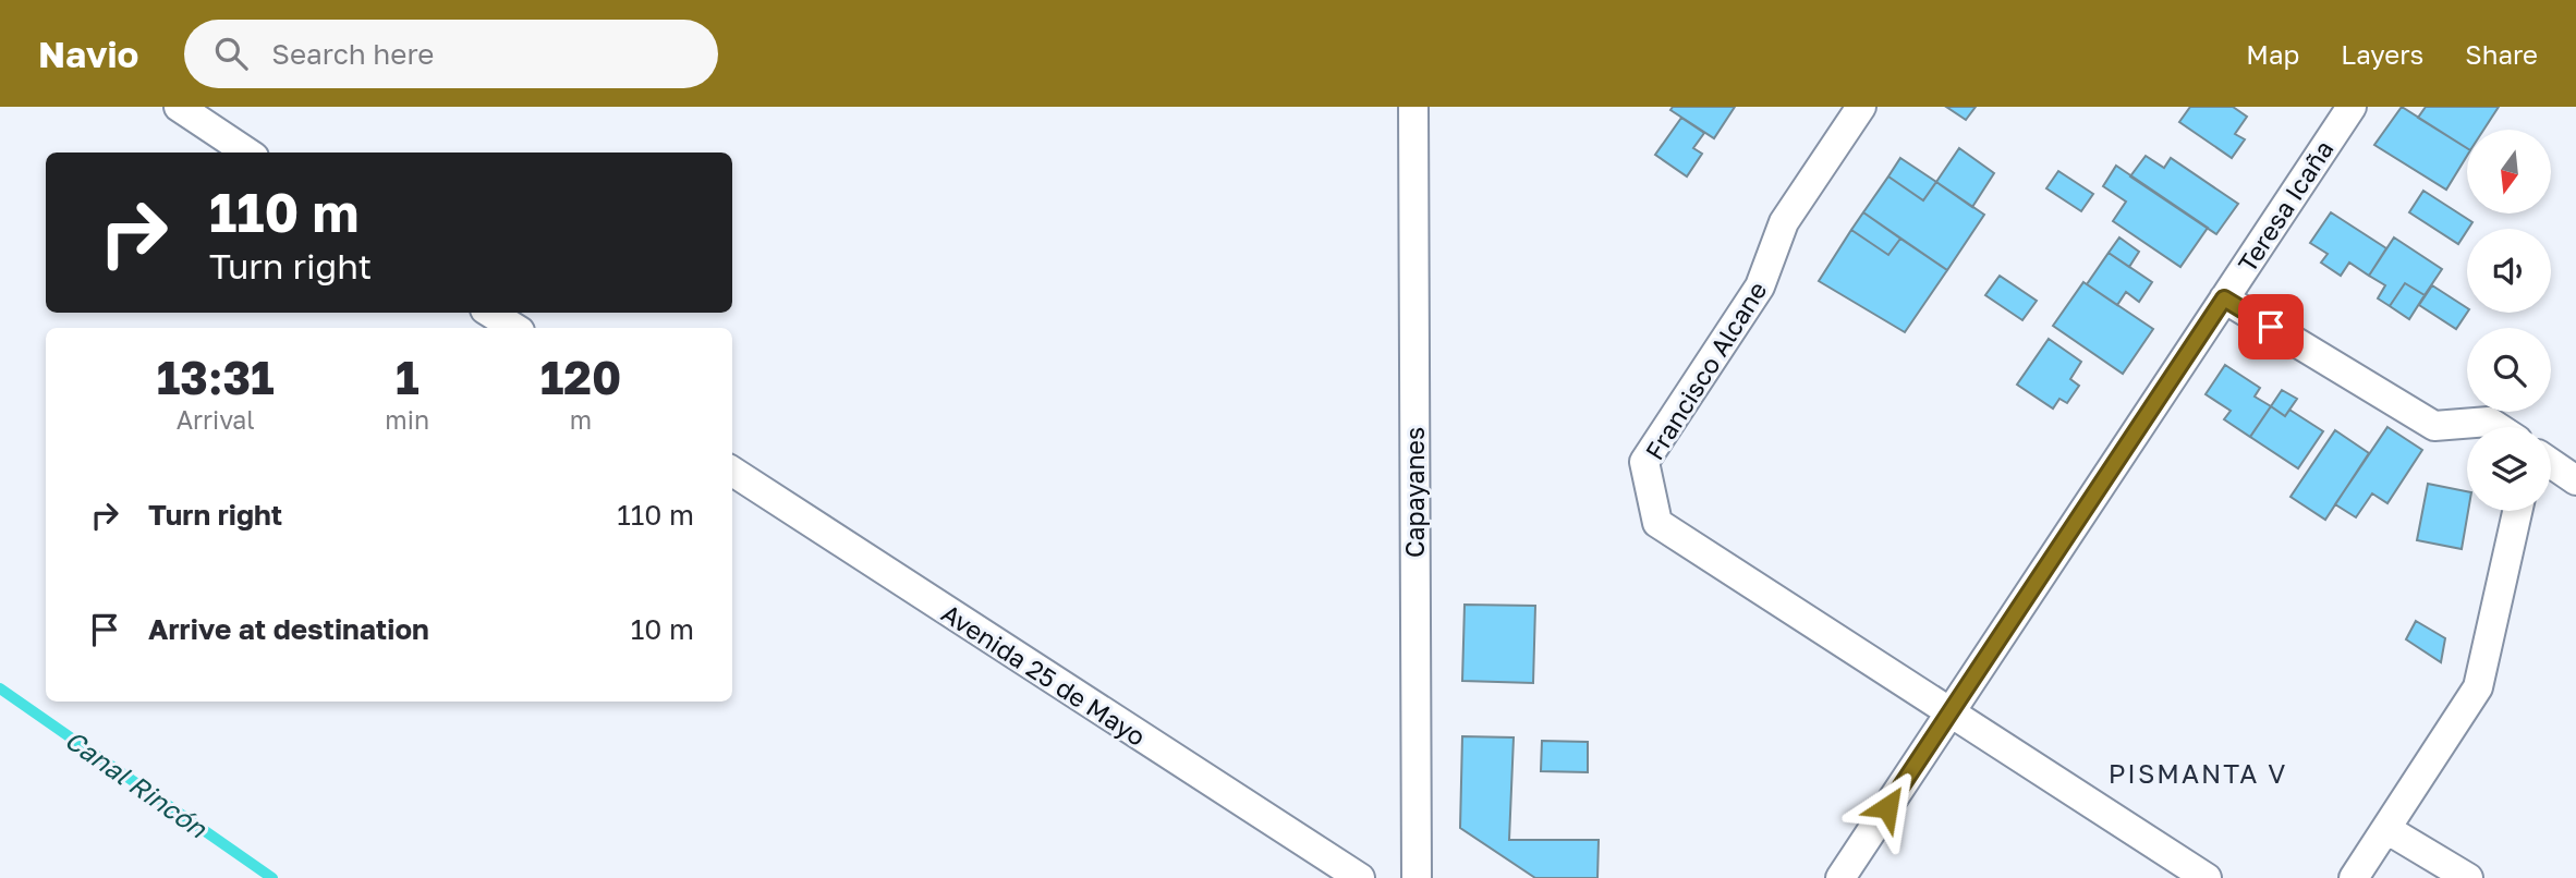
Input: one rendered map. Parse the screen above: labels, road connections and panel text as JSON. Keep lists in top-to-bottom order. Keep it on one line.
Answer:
{"streets":{"street":["Teresa Icaña","Francisco Alcane","Capayanes","Avenida 25 de Mayo"]},"crossings":[["Teresa Icaña","Francisco Alcane"]],"districts":["PISMANTA V"],"water":["Canal Rincón"],"north":"bottom","page":{"header":"Navio","search":"Search here","nav":["Map","Layers","Share"],"turn":["110 m","Turn right"],"eta":["13:31","Arrival","1","min","120","m"],"list":[{"name":"Turn right","value":"110 m"},{"name":"Arrive at destination","value":"10 m"}]}}
